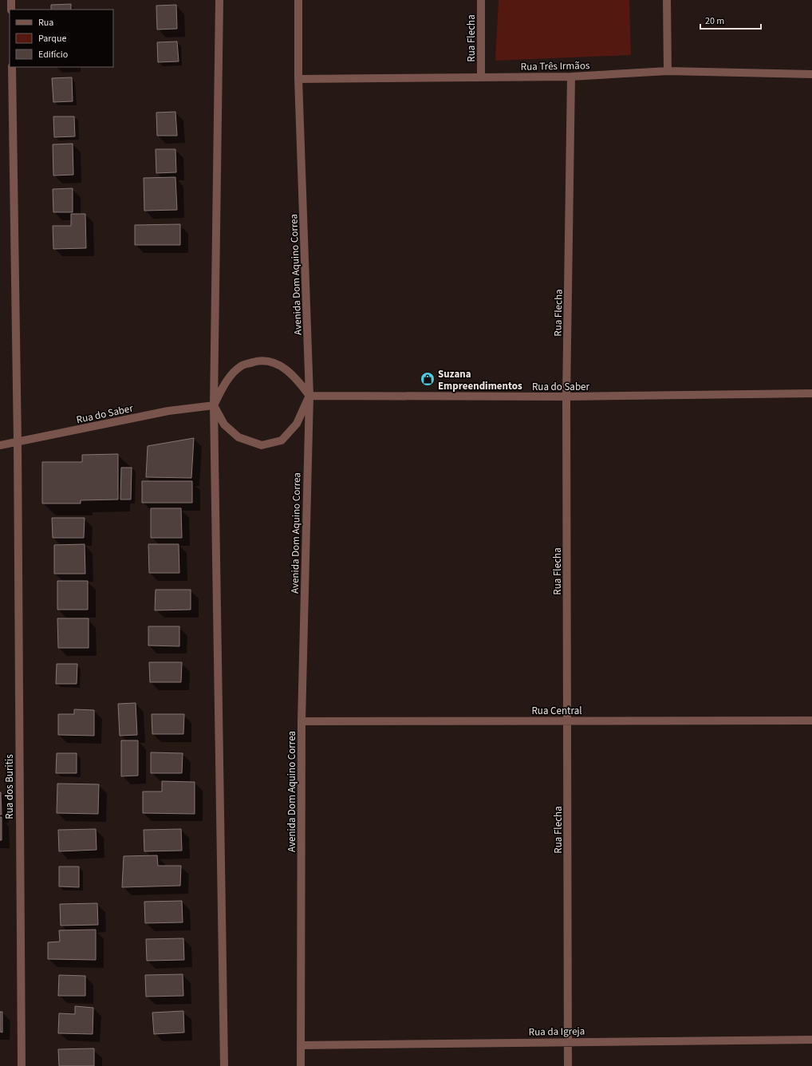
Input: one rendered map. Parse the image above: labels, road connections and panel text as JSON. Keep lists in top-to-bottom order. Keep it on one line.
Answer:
{"streets":{"street":["Rua Flecha","Rua Três Irmãos","Avenida Dom Aquino Correa","Rua do Saber","Rua Central","Rua dos Buritis","Rua da Igreja"]},"crossings":[["Rua Flecha","Rua Três Irmãos"],["Rua Flecha","Rua do Saber"],["Rua Flecha","Rua Central"],["Rua Flecha","Rua da Igreja"],["Rua Três Irmãos","Avenida Dom Aquino Correa"],["Avenida Dom Aquino Correa","Rua do Saber"],["Avenida Dom Aquino Correa","Rua Central"],["Avenida Dom Aquino Correa","Rua da Igreja"],["Rua do Saber","Rua dos Buritis"]],"places":{"shop":["Suzana Empreendimentos"]},"legend":["Rua","Parque","Edifício"],"scale_bar":"20 m"}
